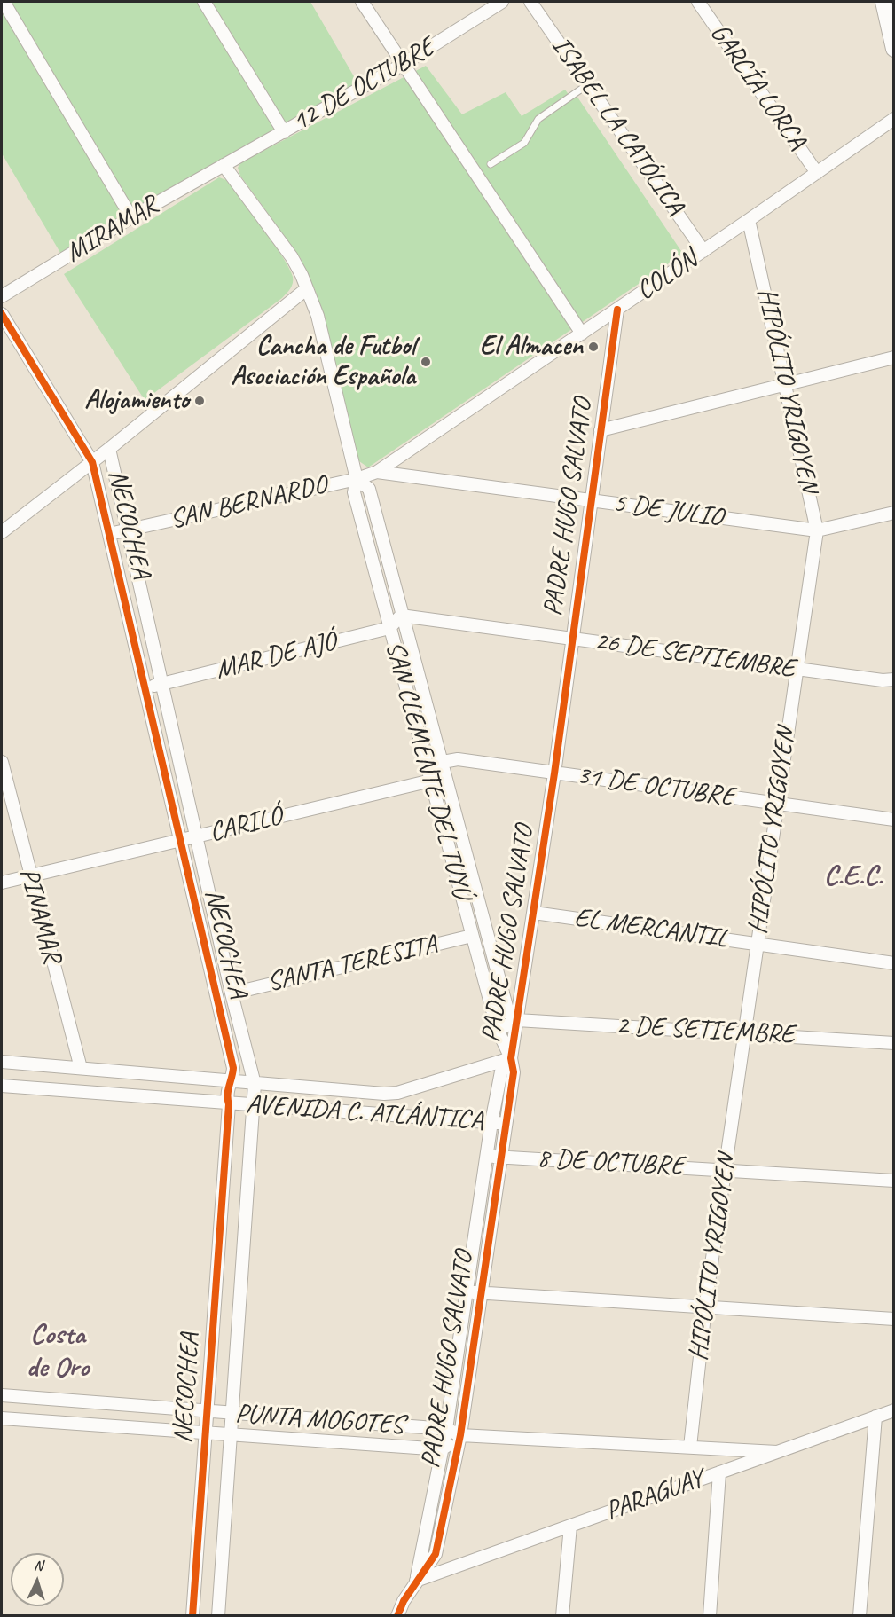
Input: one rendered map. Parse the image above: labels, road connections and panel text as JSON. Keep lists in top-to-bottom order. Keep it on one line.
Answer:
{"streets":{"street":["12 DE OCTUBRE","GARCÍA LORCA","ISABEL LA CATÓLICA","MIRAMAR","COLÓN","HIPÓLITO YRIGOYEN","SAN BERNARDO","PADRE HUGO SALVATO","5 DE JULIO","NECOCHEA","26 DE SEPTIEMBRE","MAR DE AJÓ","SAN CLEMENTE DEL TUYÚ","31 DE OCTUBRE","CARILÓ","PINAMAR","EL MERCANTIL","SANTA TERESITA","2 DE SETIEMBRE","AVENIDA C. ATLÁNTICA","8 DE OCTUBRE","PUNTA MOGOTES","PARAGUAY"]},"crossings":[["12 DE OCTUBRE","MIRAMAR"],["12 DE OCTUBRE","SAN CLEMENTE DEL TUYÚ"],["GARCÍA LORCA","COLÓN"],["ISABEL LA CATÓLICA","COLÓN"],["MIRAMAR","SAN CLEMENTE DEL TUYÚ"],["COLÓN","HIPÓLITO YRIGOYEN"],["COLÓN","SAN BERNARDO"],["COLÓN","PADRE HUGO SALVATO"],["COLÓN","5 DE JULIO"],["COLÓN","SAN CLEMENTE DEL TUYÚ"],["HIPÓLITO YRIGOYEN","5 DE JULIO"],["HIPÓLITO YRIGOYEN","26 DE SEPTIEMBRE"],["HIPÓLITO YRIGOYEN","31 DE OCTUBRE"],["HIPÓLITO YRIGOYEN","EL MERCANTIL"],["HIPÓLITO YRIGOYEN","2 DE SETIEMBRE"],["HIPÓLITO YRIGOYEN","8 DE OCTUBRE"],["SAN BERNARDO","NECOCHEA"],["SAN BERNARDO","SAN CLEMENTE DEL TUYÚ"],["PADRE HUGO SALVATO","5 DE JULIO"],["PADRE HUGO SALVATO","26 DE SEPTIEMBRE"],["PADRE HUGO SALVATO","SAN CLEMENTE DEL TUYÚ"],["PADRE HUGO SALVATO","31 DE OCTUBRE"],["PADRE HUGO SALVATO","EL MERCANTIL"],["PADRE HUGO SALVATO","2 DE SETIEMBRE"],["PADRE HUGO SALVATO","AVENIDA C. ATLÁNTICA"],["PADRE HUGO SALVATO","8 DE OCTUBRE"],["PADRE HUGO SALVATO","PUNTA MOGOTES"],["PADRE HUGO SALVATO","PARAGUAY"],["NECOCHEA","MAR DE AJÓ"],["NECOCHEA","CARILÓ"],["NECOCHEA","SANTA TERESITA"],["NECOCHEA","AVENIDA C. ATLÁNTICA"],["NECOCHEA","PUNTA MOGOTES"],["26 DE SEPTIEMBRE","SAN CLEMENTE DEL TUYÚ"],["MAR DE AJÓ","SAN CLEMENTE DEL TUYÚ"],["SAN CLEMENTE DEL TUYÚ","31 DE OCTUBRE"],["SAN CLEMENTE DEL TUYÚ","CARILÓ"],["SAN CLEMENTE DEL TUYÚ","SANTA TERESITA"],["SAN CLEMENTE DEL TUYÚ","2 DE SETIEMBRE"],["SAN CLEMENTE DEL TUYÚ","AVENIDA C. ATLÁNTICA"],["CARILÓ","PINAMAR"],["PINAMAR","AVENIDA C. ATLÁNTICA"]],"districts":["C.E.C.","Costa de Oro"],"places":["El Almacen","Cancha de Futbol Asociación Española","Alojamiento"],"north":"top"}
